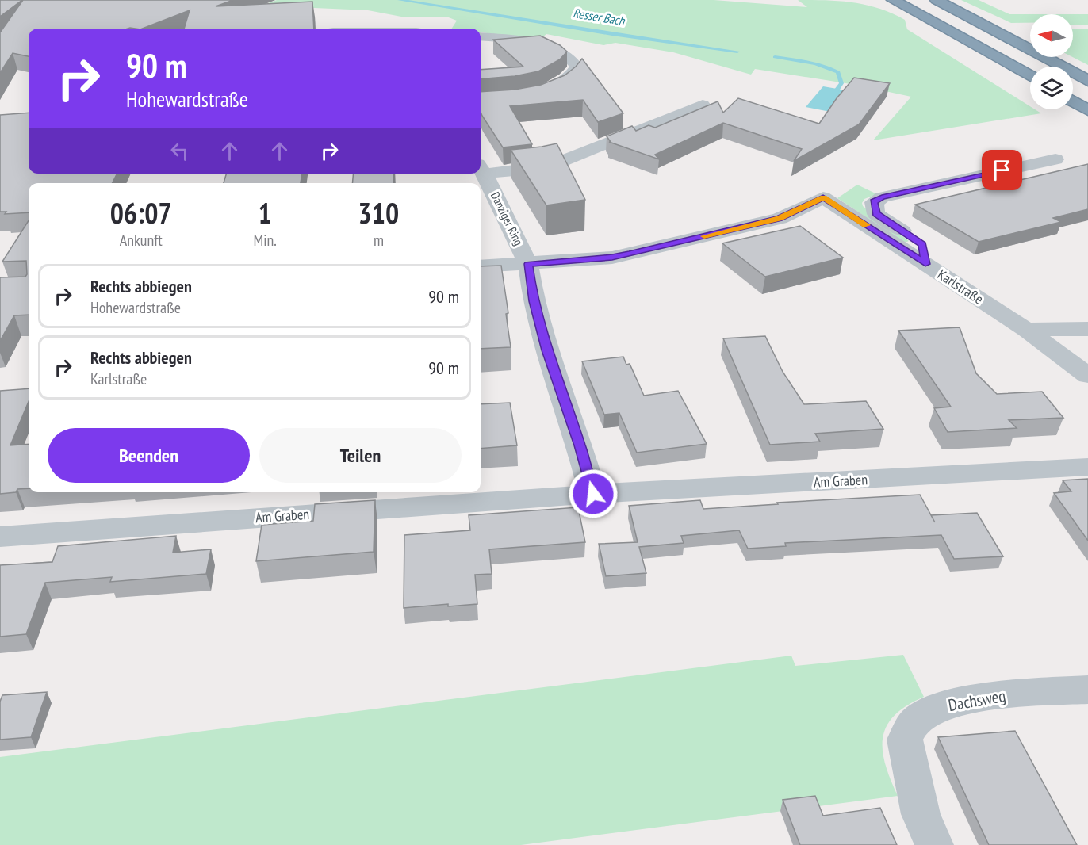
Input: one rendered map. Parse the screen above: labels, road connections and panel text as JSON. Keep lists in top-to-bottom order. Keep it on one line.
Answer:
{"streets":{"street":["Danziger Ring","Karlstraße","Am Graben","Dachsweg"]},"crossings":[["Danziger Ring","Karlstraße"]],"water":["Resser Bach"],"north":"left","page":{"turn":["90 m","Hohewardstraße"],"eta":["06:07","Ankunft","1","Min.","310","m"],"list":[{"name":"Rechts abbiegen","note":"Hohewardstraße","value":"90 m"},{"name":"Rechts abbiegen","note":"Karlstraße","value":"90 m"}],"buttons":["Beenden","Teilen"]}}
